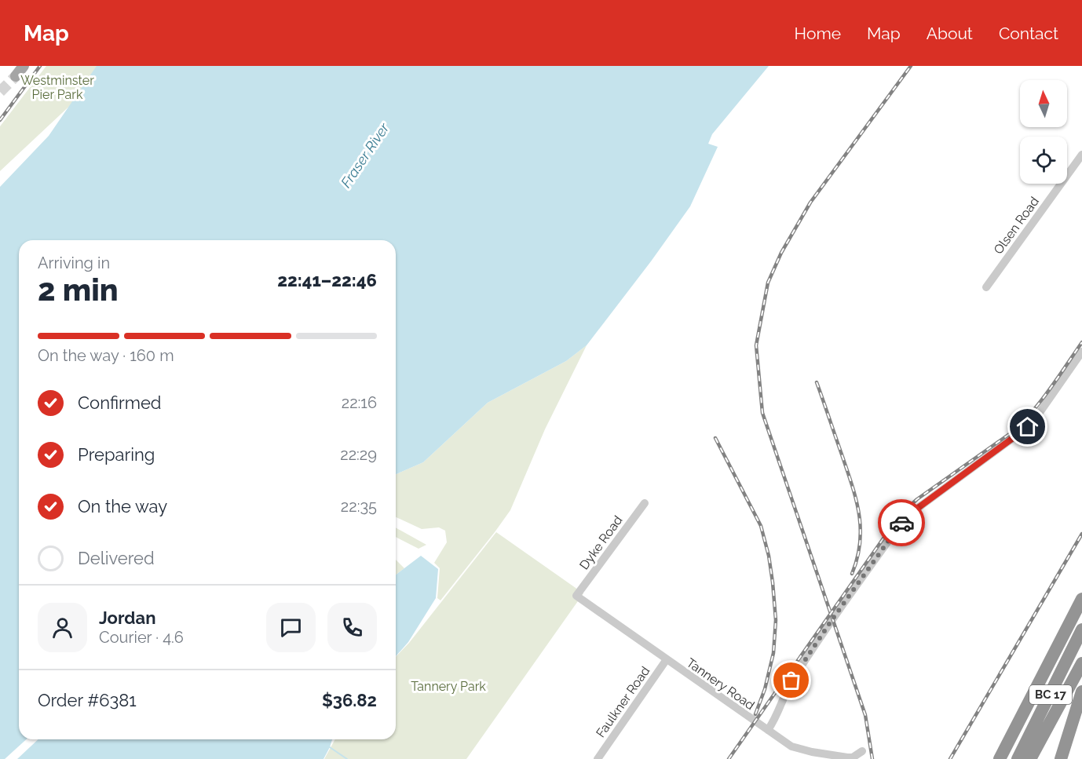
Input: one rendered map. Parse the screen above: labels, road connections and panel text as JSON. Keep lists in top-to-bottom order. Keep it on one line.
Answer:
{"streets":{"highway":["BC 17"],"street":["Olsen Road","Dyke Road","Tannery Road","Faulkner Road"]},"crossings":[["Dyke Road","Tannery Road"],["Tannery Road","Faulkner Road"]],"water":["Fraser River"],"parks":["Westminster Pier Park","Tannery Park"],"north":"top","page":{"header":"Map","nav":["Home","Map","About","Contact"],"heading":["2 min","Arriving in","22:41–22:46"],"panel":["Jordan","Courier · 4.6","Order #6381","$36.82"],"bar":"On the way · 160 m","list":[["Confirmed","22:16"],["Preparing","22:29"],["On the way","22:35"],"Delivered"]}}
